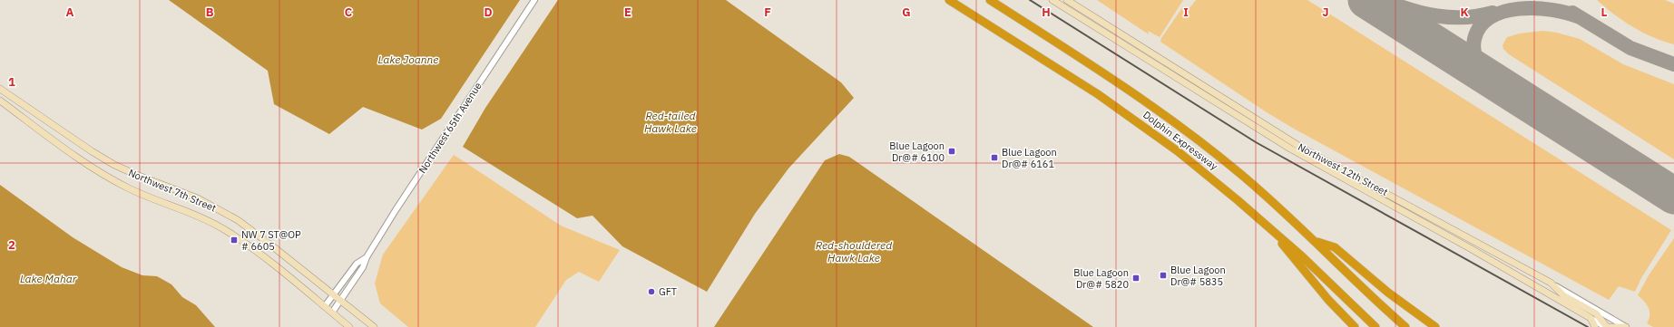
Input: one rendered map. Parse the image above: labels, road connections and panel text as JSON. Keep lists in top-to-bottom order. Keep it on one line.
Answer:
{"streets":{"highway":["Dolphin Expressway"],"main road":["Northwest 12th Street","Northwest 7th Street"],"street":["Northwest 65th Avenue"]},"crossings":[["Northwest 65th Avenue","Northwest 7th Street"]],"water":["Lake Joanne","Red-tailed Hawk Lake","Red-shouldered Hawk Lake","Lake Mahar"],"places":{"transit":["Blue Lagoon Dr@# 6100","Blue Lagoon Dr@# 6161","NW 7 ST@OP # 6605","Blue Lagoon Dr@# 5835","Blue Lagoon Dr@# 5820"],"other":["GFT"]},"grid":{"columns":["A","B","C","D","E","F","G","H","I","J","K","L"],"rows":["1","2"]}}
